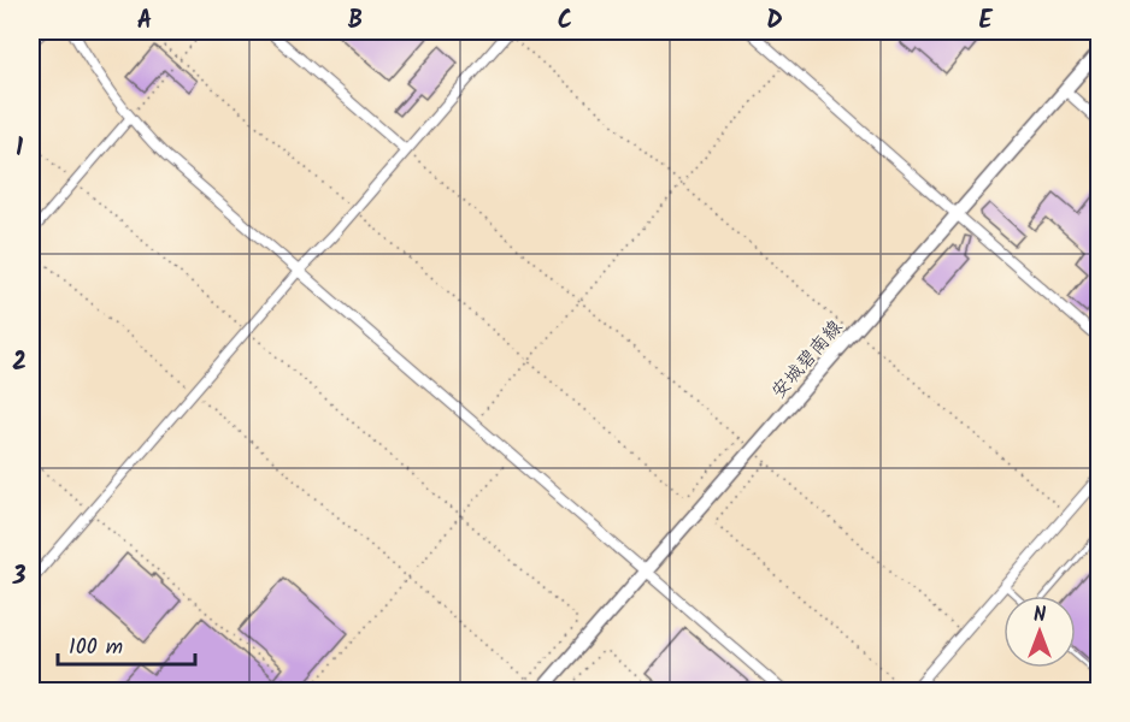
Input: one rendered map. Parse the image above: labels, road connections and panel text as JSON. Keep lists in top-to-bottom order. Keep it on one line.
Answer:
{"streets":{"main road":["安城碧南線"]},"scale_bar":"100 m","north":"top","grid":{"columns":["A","B","C","D","E"],"rows":["1","2","3"]}}
